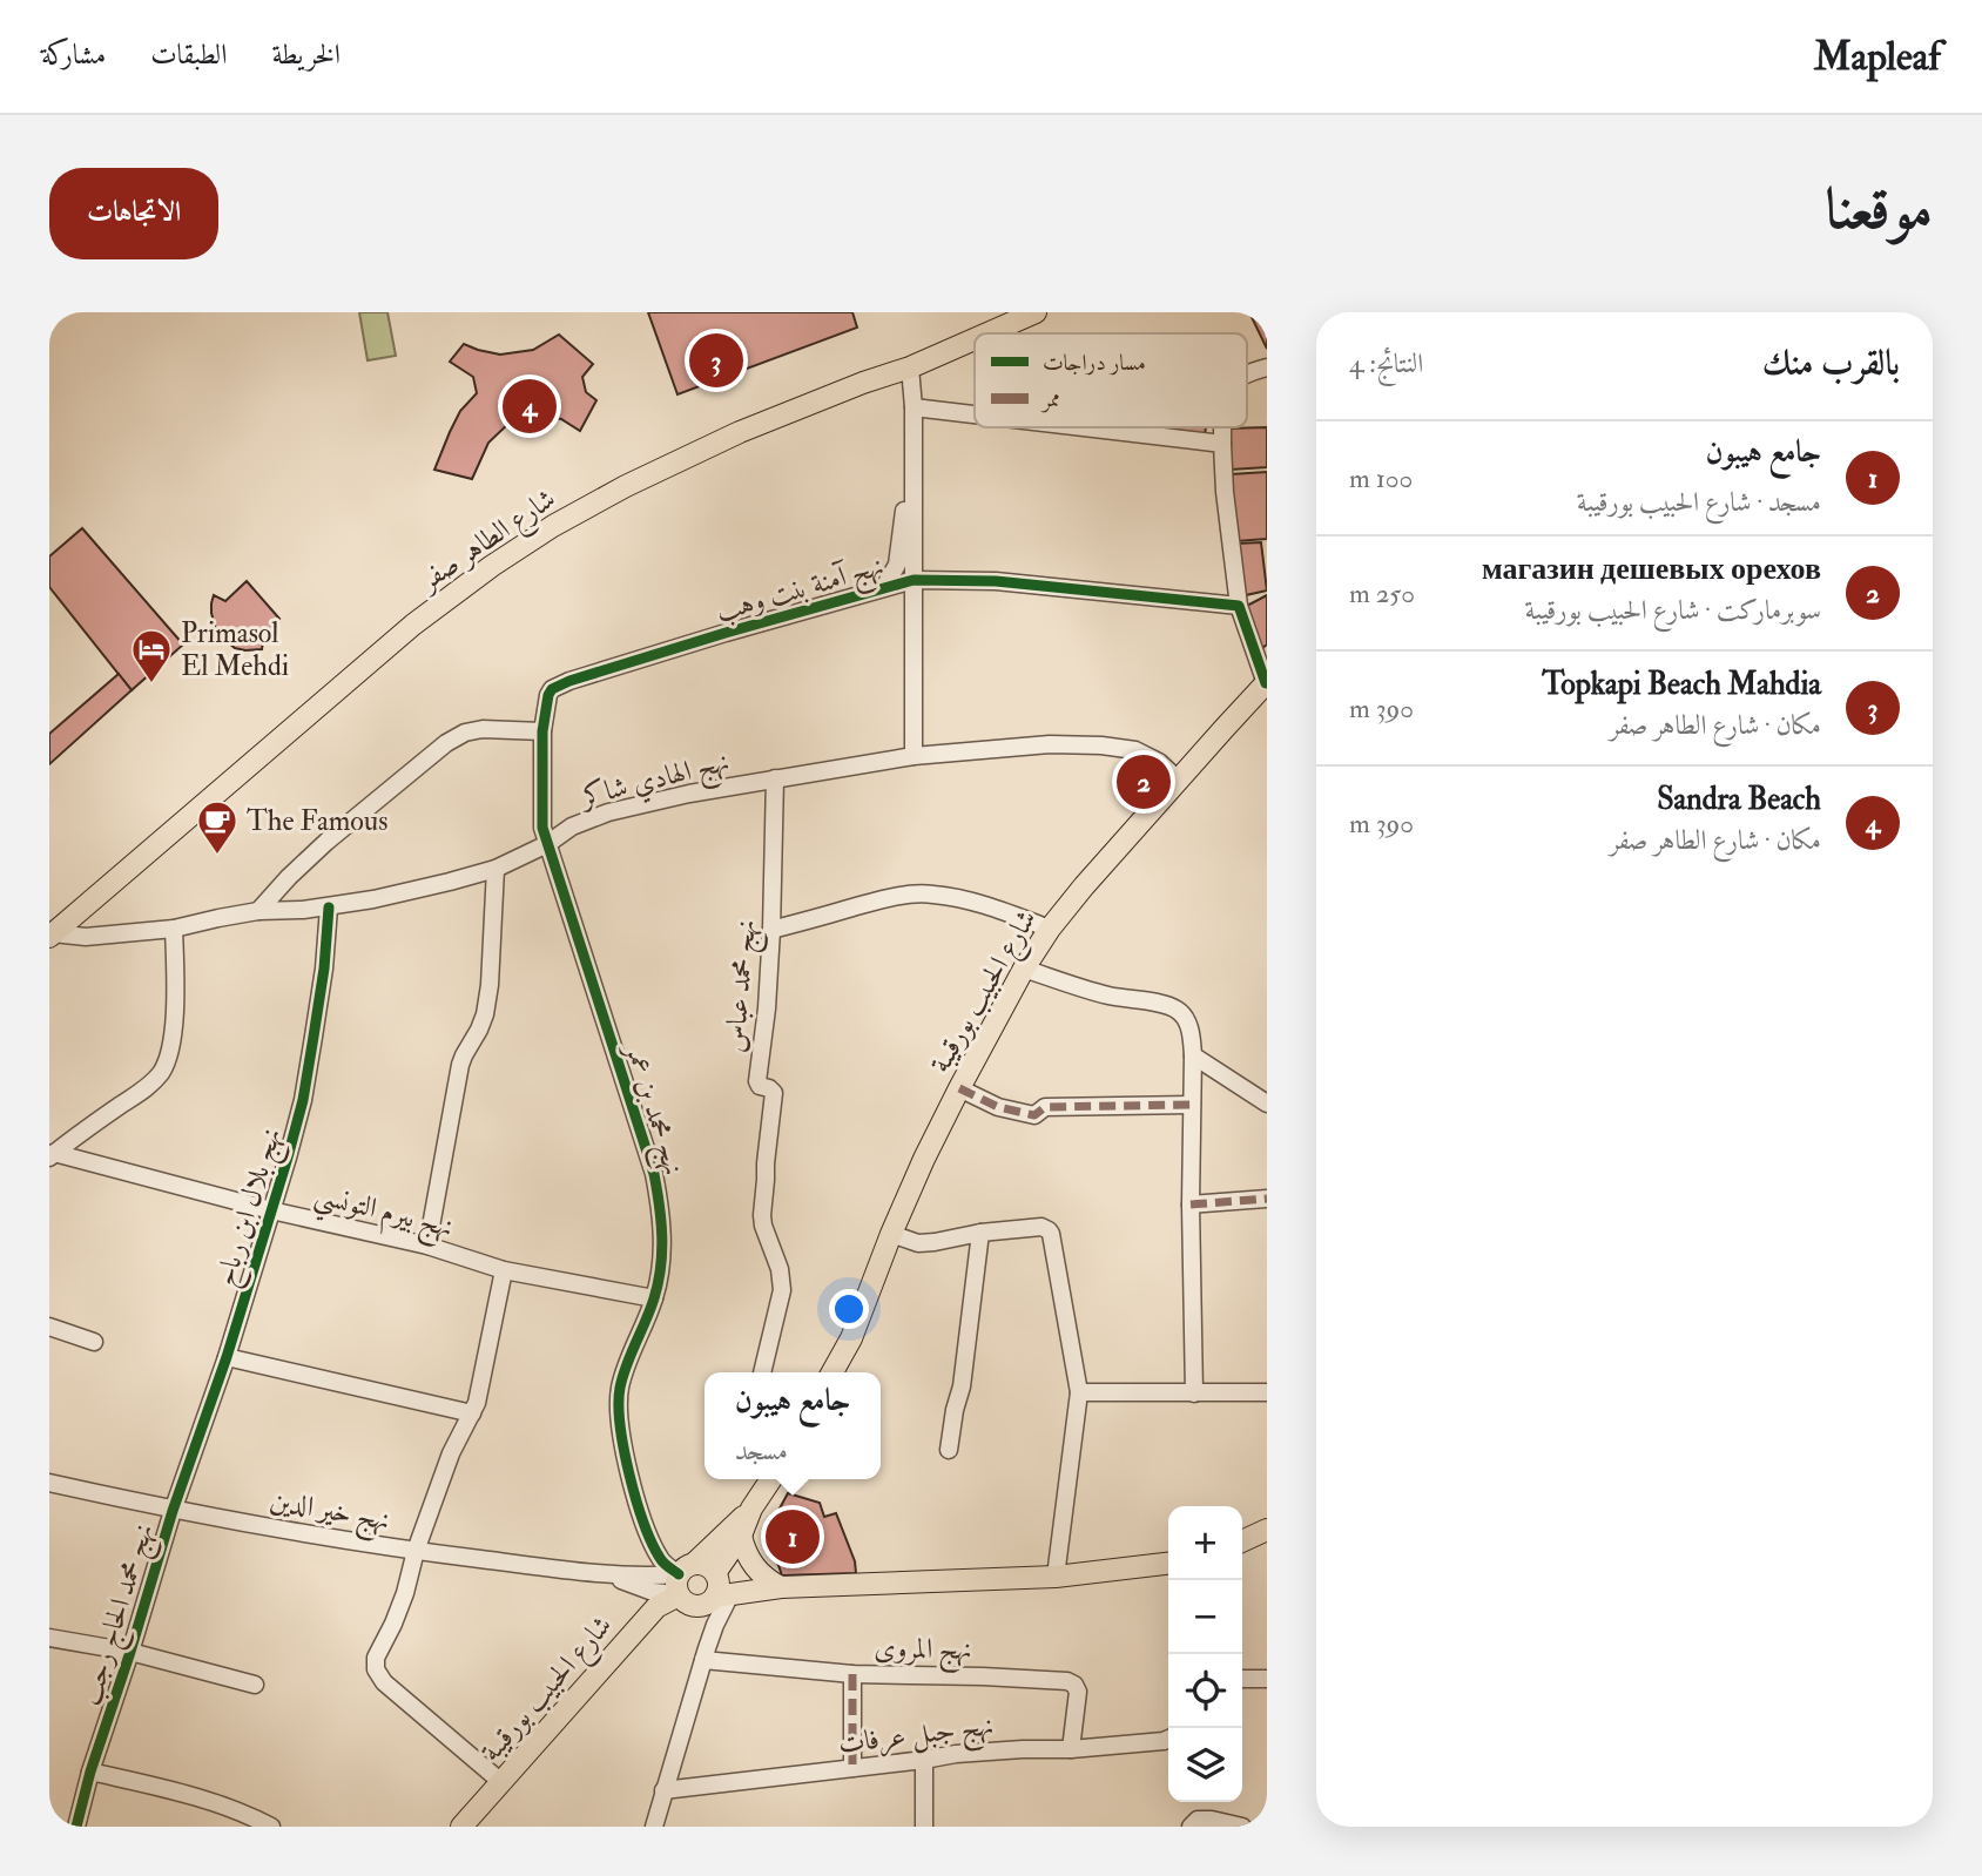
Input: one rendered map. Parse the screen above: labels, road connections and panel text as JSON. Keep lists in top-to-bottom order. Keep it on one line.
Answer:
{"streets":{"main road":["شارع الطاهر صفر","شارع الحبيب بورقيبة"],"street":["نهج آمنة بنت وهب","نهج الهادي شاكر","نهج محمد عباس","نهج محمد بن عمر","نهج بلال ابن رباح","نهج بيرم التونسي","نهج خير الدين","نهج محمد الحاج رجب","نهج المروى","نهج جبل عرفات"]},"crossings":[["شارع الطاهر صفر","نهج الهادي شاكر"],["نهج آمنة بنت وهب","نهج محمد بن عمر"],["نهج الهادي شاكر","نهج محمد عباس"],["نهج الهادي شاكر","شارع الحبيب بورقيبة"],["نهج الهادي شاكر","نهج محمد بن عمر"],["نهج الهادي شاكر","نهج بلال ابن رباح"],["شارع الحبيب بورقيبة","نهج محمد بن عمر"],["شارع الحبيب بورقيبة","نهج خير الدين"],["نهج محمد بن عمر","نهج بيرم التونسي"],["نهج محمد بن عمر","نهج خير الدين"],["نهج بلال ابن رباح","نهج بيرم التونسي"],["نهج بلال ابن رباح","نهج خير الدين"],["نهج بلال ابن رباح","نهج محمد الحاج رجب"],["نهج خير الدين","نهج محمد الحاج رجب"],["نهج المروى","نهج جبل عرفات"]],"places":{"hotel":["Primasol El Mehdi"],"cafe":["The Famous"]},"legend":["مسار دراجات","ممر"],"page":{"header":"Mapleaf","nav":["الخريطة","الطبقات","مشاركة"],"title":"موقعنا","buttons":"الاتجاهات","heading":["بالقرب منك","النتائج: 4"],"pins":["3","4","2","1"],"list":[{"mark":"1","name":"جامع هيبون","note":"مسجد · شارع الحبيب بورقيبة","value":"100 m"},{"mark":"2","name":"магазин дешевых орехов","note":"سوبرماركت · شارع الحبيب بورقيبة","value":"250 m"},{"mark":"3","name":"Topkapi Beach Mahdia","note":"مكان · شارع الطاهر صفر","value":"390 m"},{"mark":"4","name":"Sandra Beach","note":"مكان · شارع الطاهر صفر","value":"390 m"}],"popup":["جامع هيبون","مسجد"],"map_buttons":["+","−"]}}
